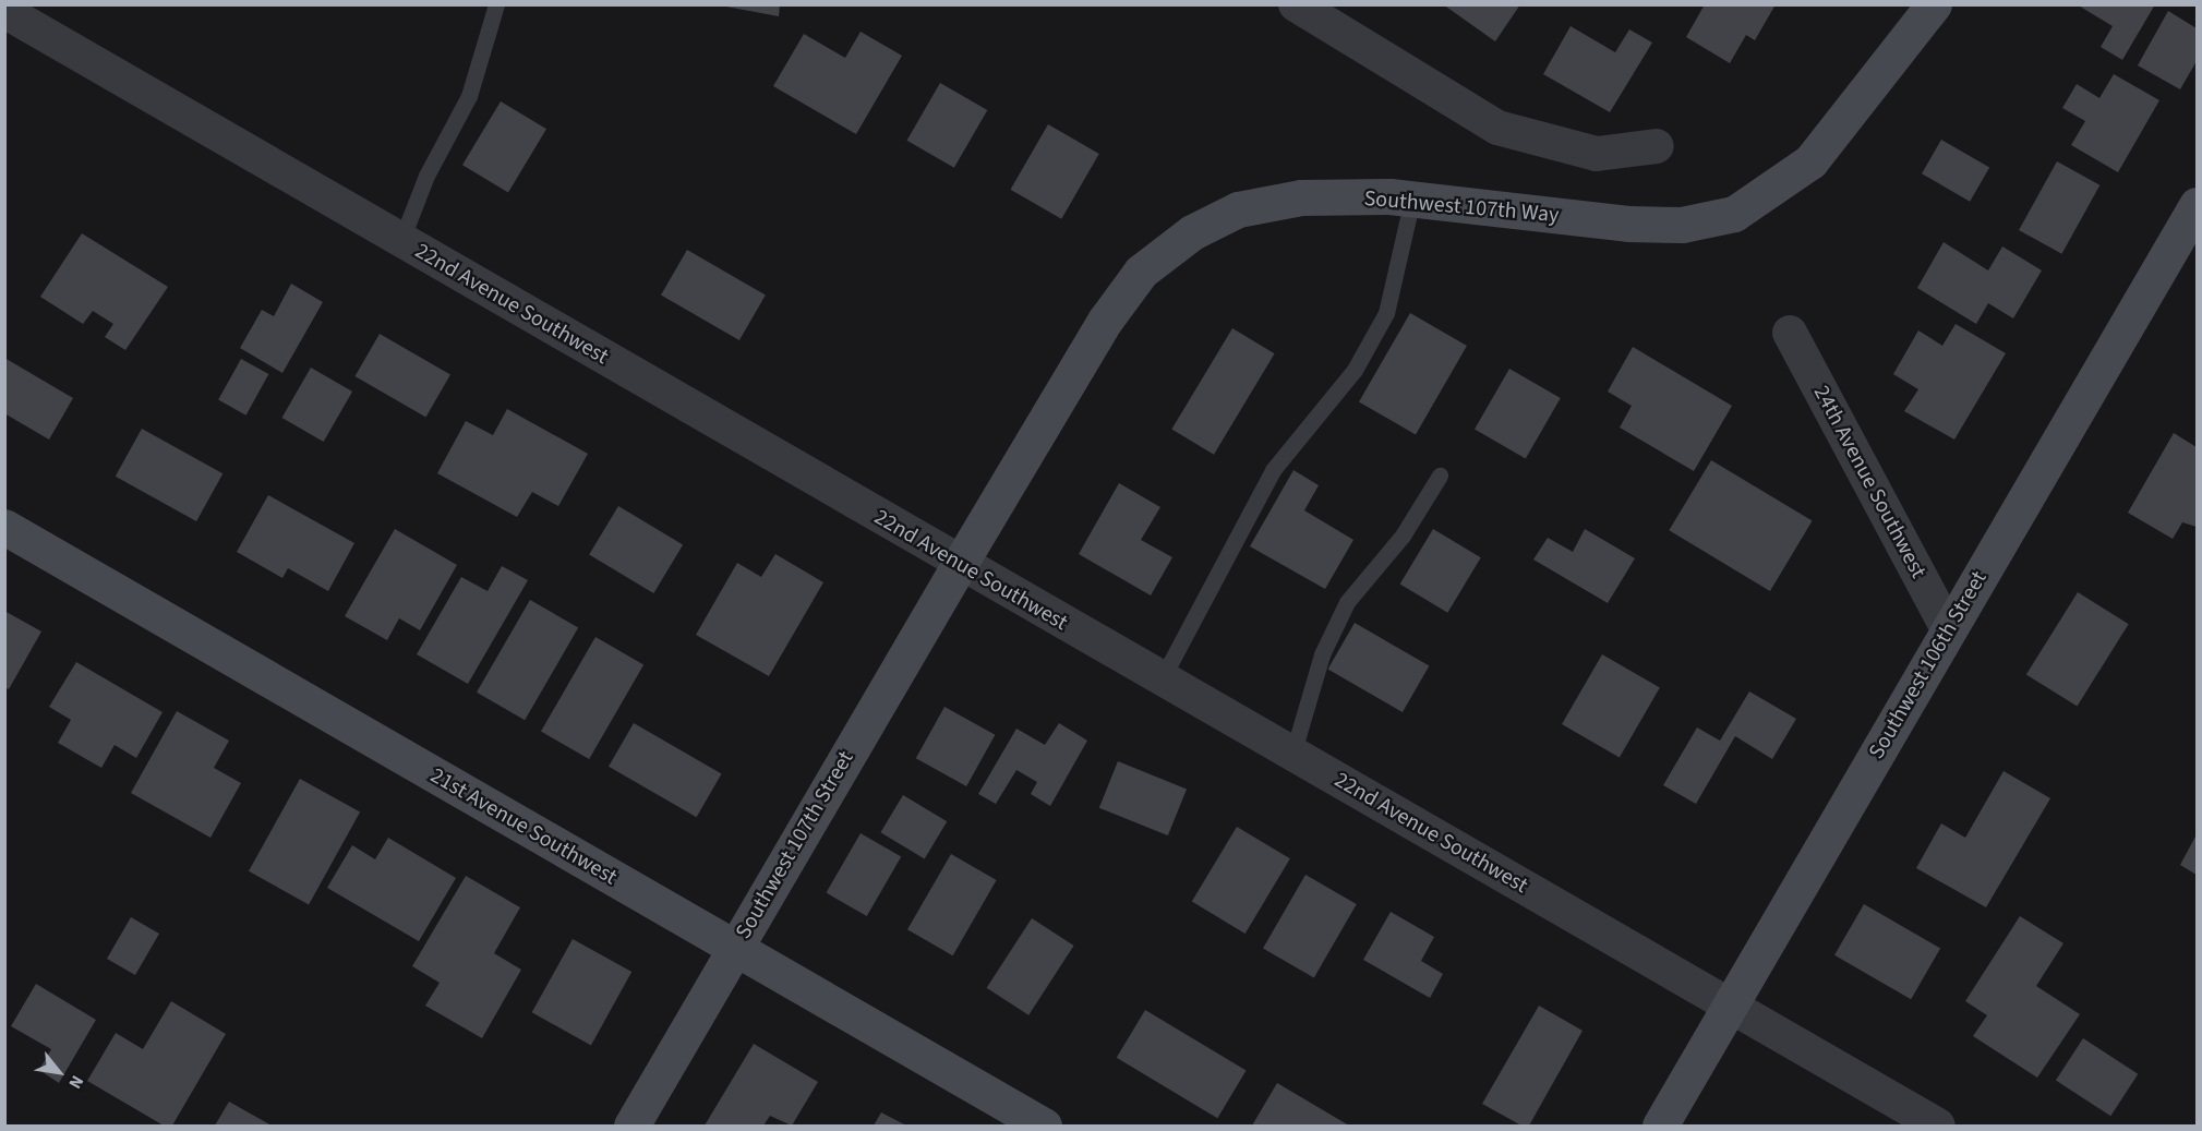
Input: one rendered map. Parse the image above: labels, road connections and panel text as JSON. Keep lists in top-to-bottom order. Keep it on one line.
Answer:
{"streets":{"street":["Southwest 107th Way","22nd Avenue Southwest","24th Avenue Southwest","Southwest 106th Street","21st Avenue Southwest","Southwest 107th Street"]},"crossings":[["Southwest 107th Way","22nd Avenue Southwest"],["Southwest 107th Way","Southwest 107th Street"],["22nd Avenue Southwest","Southwest 106th Street"],["22nd Avenue Southwest","Southwest 107th Street"],["24th Avenue Southwest","Southwest 106th Street"],["21st Avenue Southwest","Southwest 107th Street"]],"north":"bottom right"}
